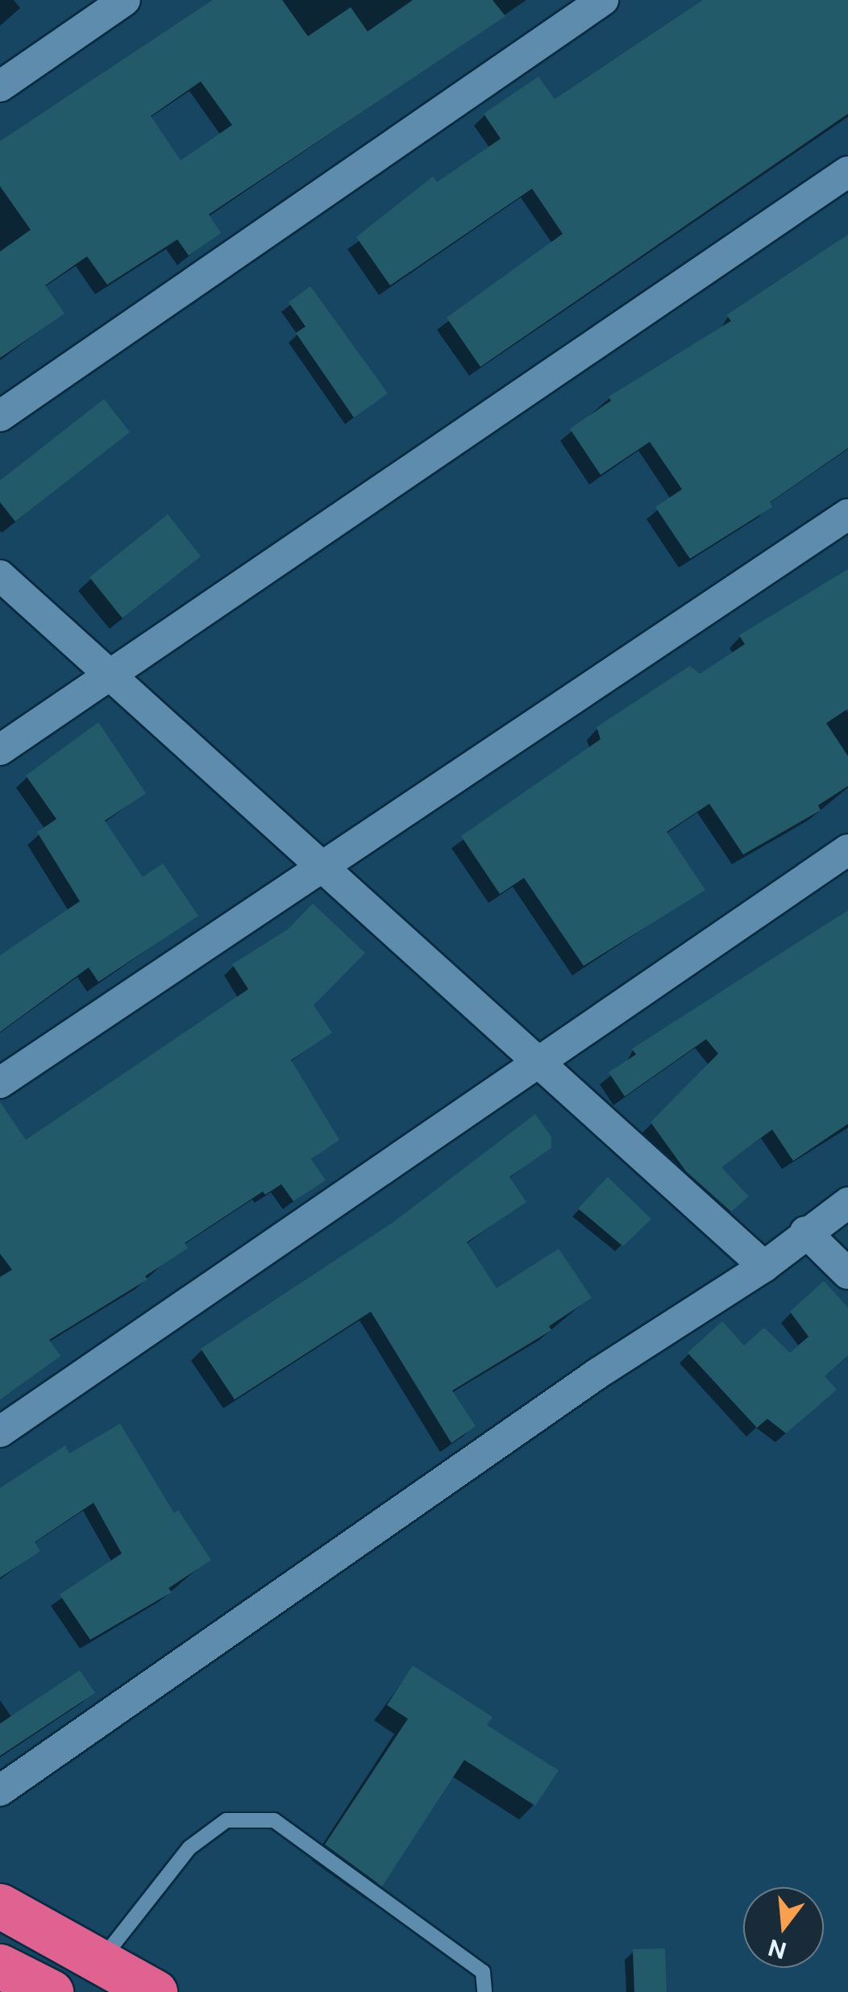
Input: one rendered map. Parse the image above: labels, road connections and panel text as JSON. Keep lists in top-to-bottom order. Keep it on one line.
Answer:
{"north":"bottom"}
